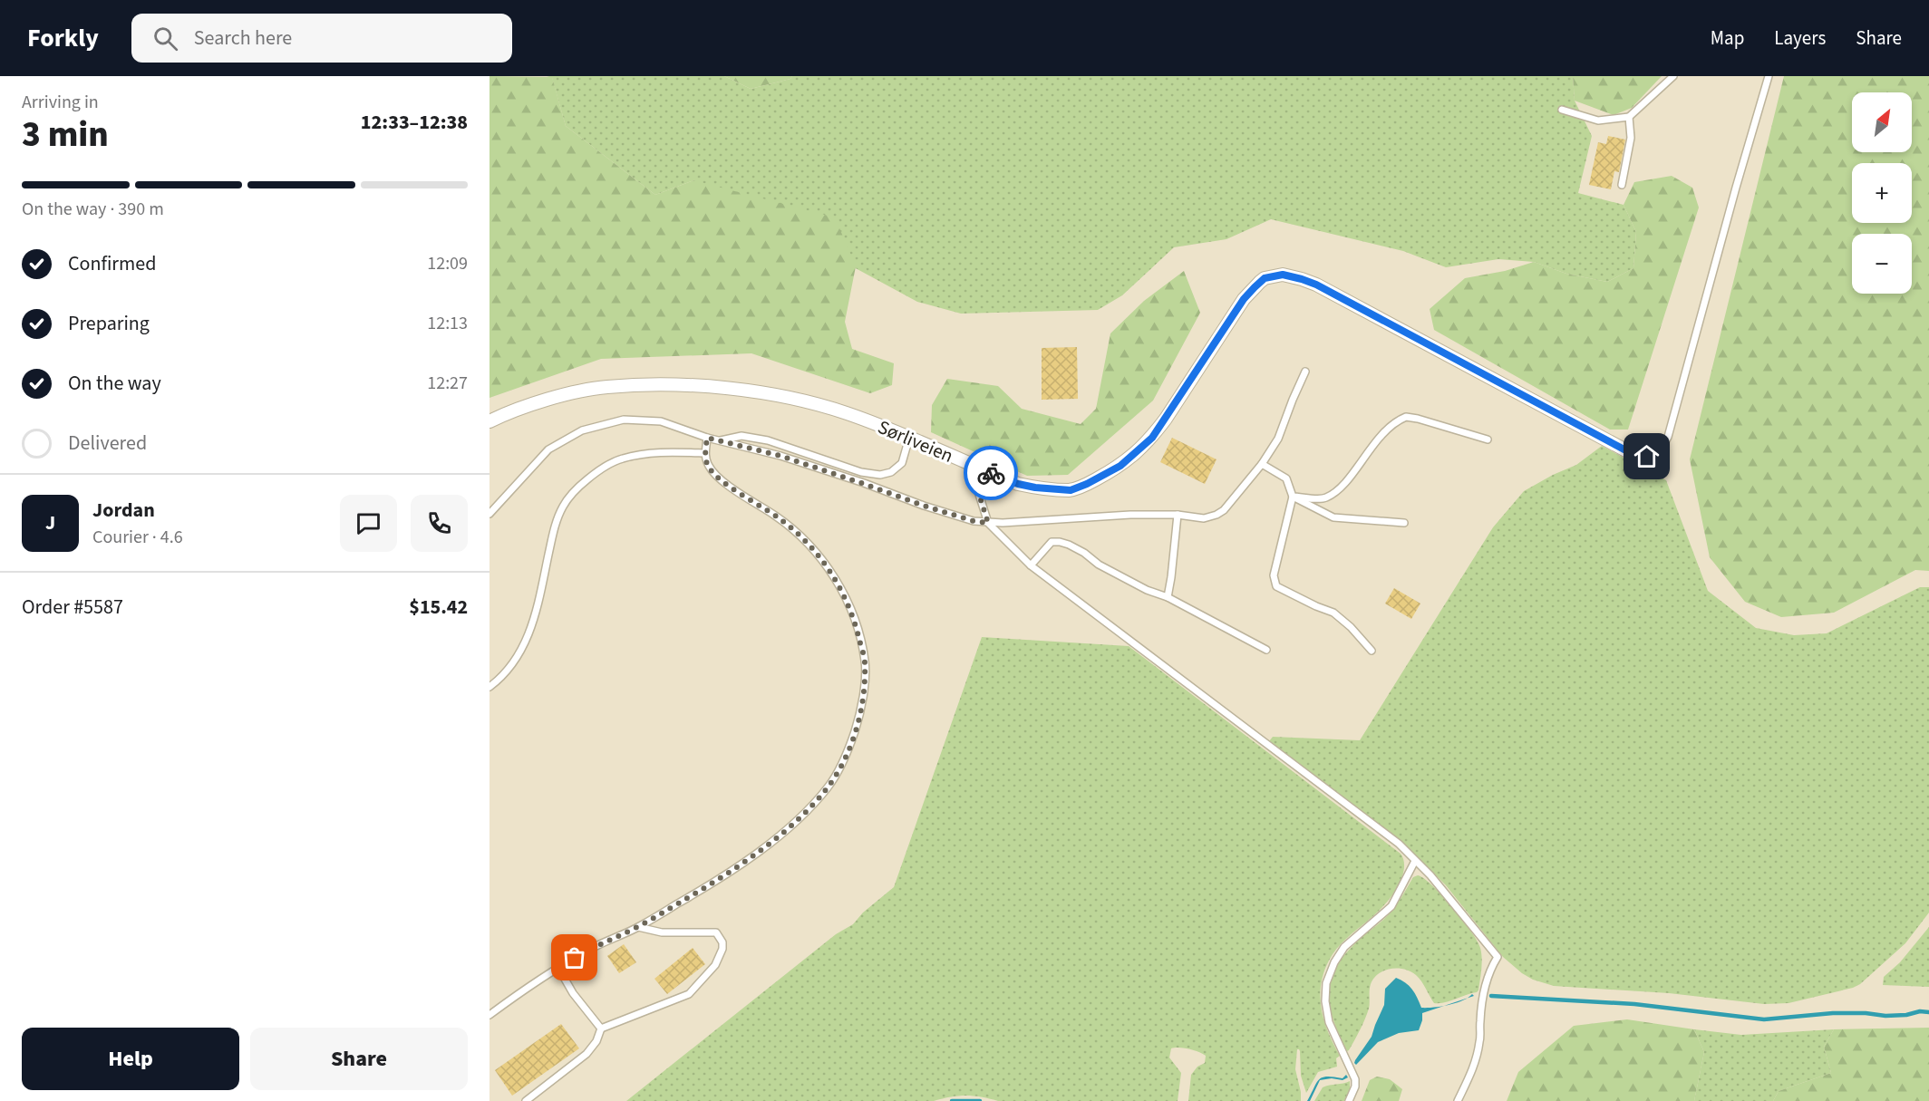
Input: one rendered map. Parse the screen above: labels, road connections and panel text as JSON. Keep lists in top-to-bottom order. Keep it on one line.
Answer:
{"streets":{"street":["Sørliveien"]},"north":"top right","page":{"header":"Forkly","search":"Search here","nav":["Map","Layers","Share"],"heading":["3 min","Arriving in","12:33–12:38"],"panel":["Jordan","Courier · 4.6","Order #5587","$15.42"],"map_buttons":["+","−"],"bar":"On the way · 390 m","list":[["Confirmed","12:09"],["Preparing","12:13"],["On the way","12:27"],"Delivered"],"round":"J","buttons":["Help","Share"]}}
